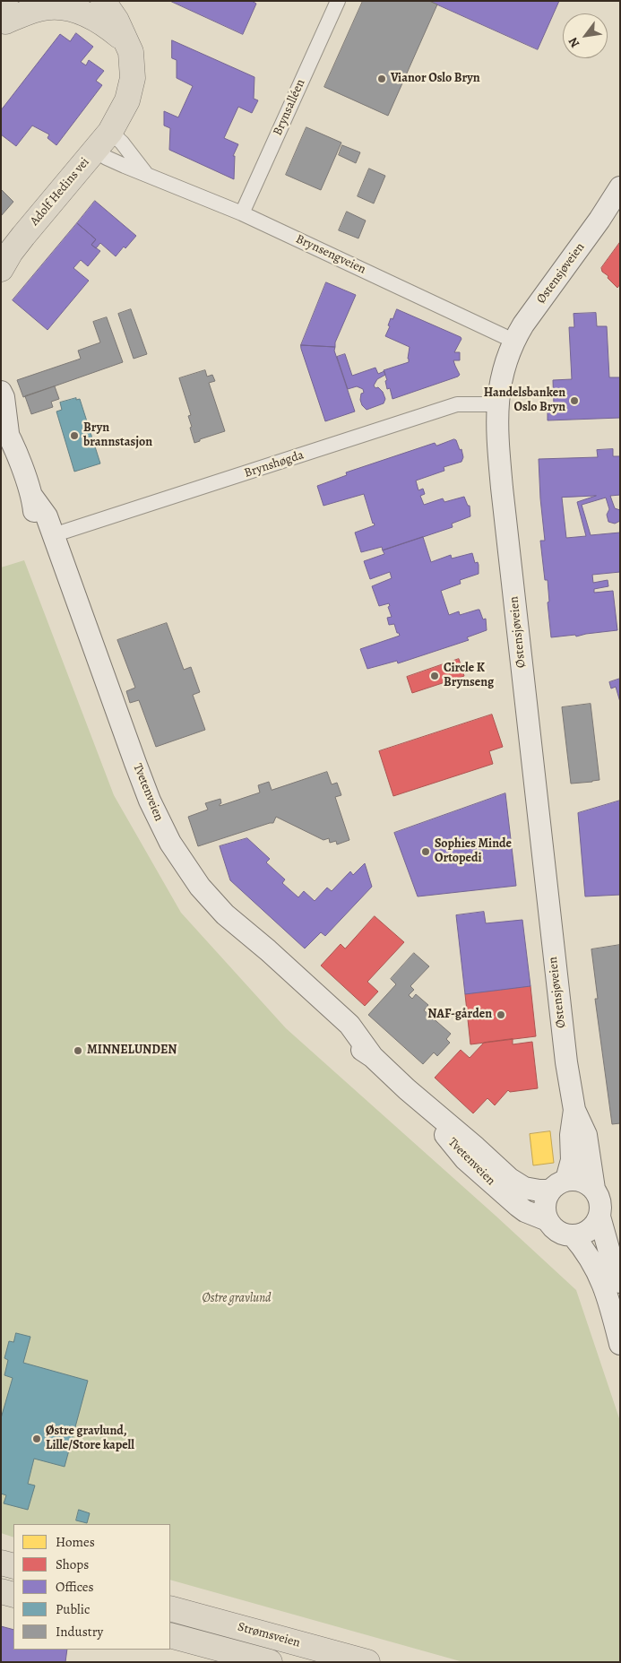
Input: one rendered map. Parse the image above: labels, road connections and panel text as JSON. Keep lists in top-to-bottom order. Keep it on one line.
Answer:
{"streets":{"highway":["Adolf Hedins vei","Strømsveien"],"main road":["Østensjøveien","Tvetenveien"],"street":["Brynsalléen","Brynsengveien","Brynshøgda"]},"crossings":[["Brynsalléen","Brynsengveien"],["Adolf Hedins vei","Brynsengveien"],["Brynsengveien","Østensjøveien"],["Østensjøveien","Brynshøgda"],["Østensjøveien","Tvetenveien"],["Brynshøgda","Tvetenveien"]],"parks":["Østre gravlund"],"places":["Vianor Oslo Bryn","Handelsbanken Oslo Bryn","Bryn brannstasjon","Circle K Brynseng","Sophies Minde Ortopedi","NAF-gården","MINNELUNDEN","Østre gravlund, Lille/Store kapell"],"legend":["Homes","Shops","Offices","Public","Industry"],"north":"bottom left"}
